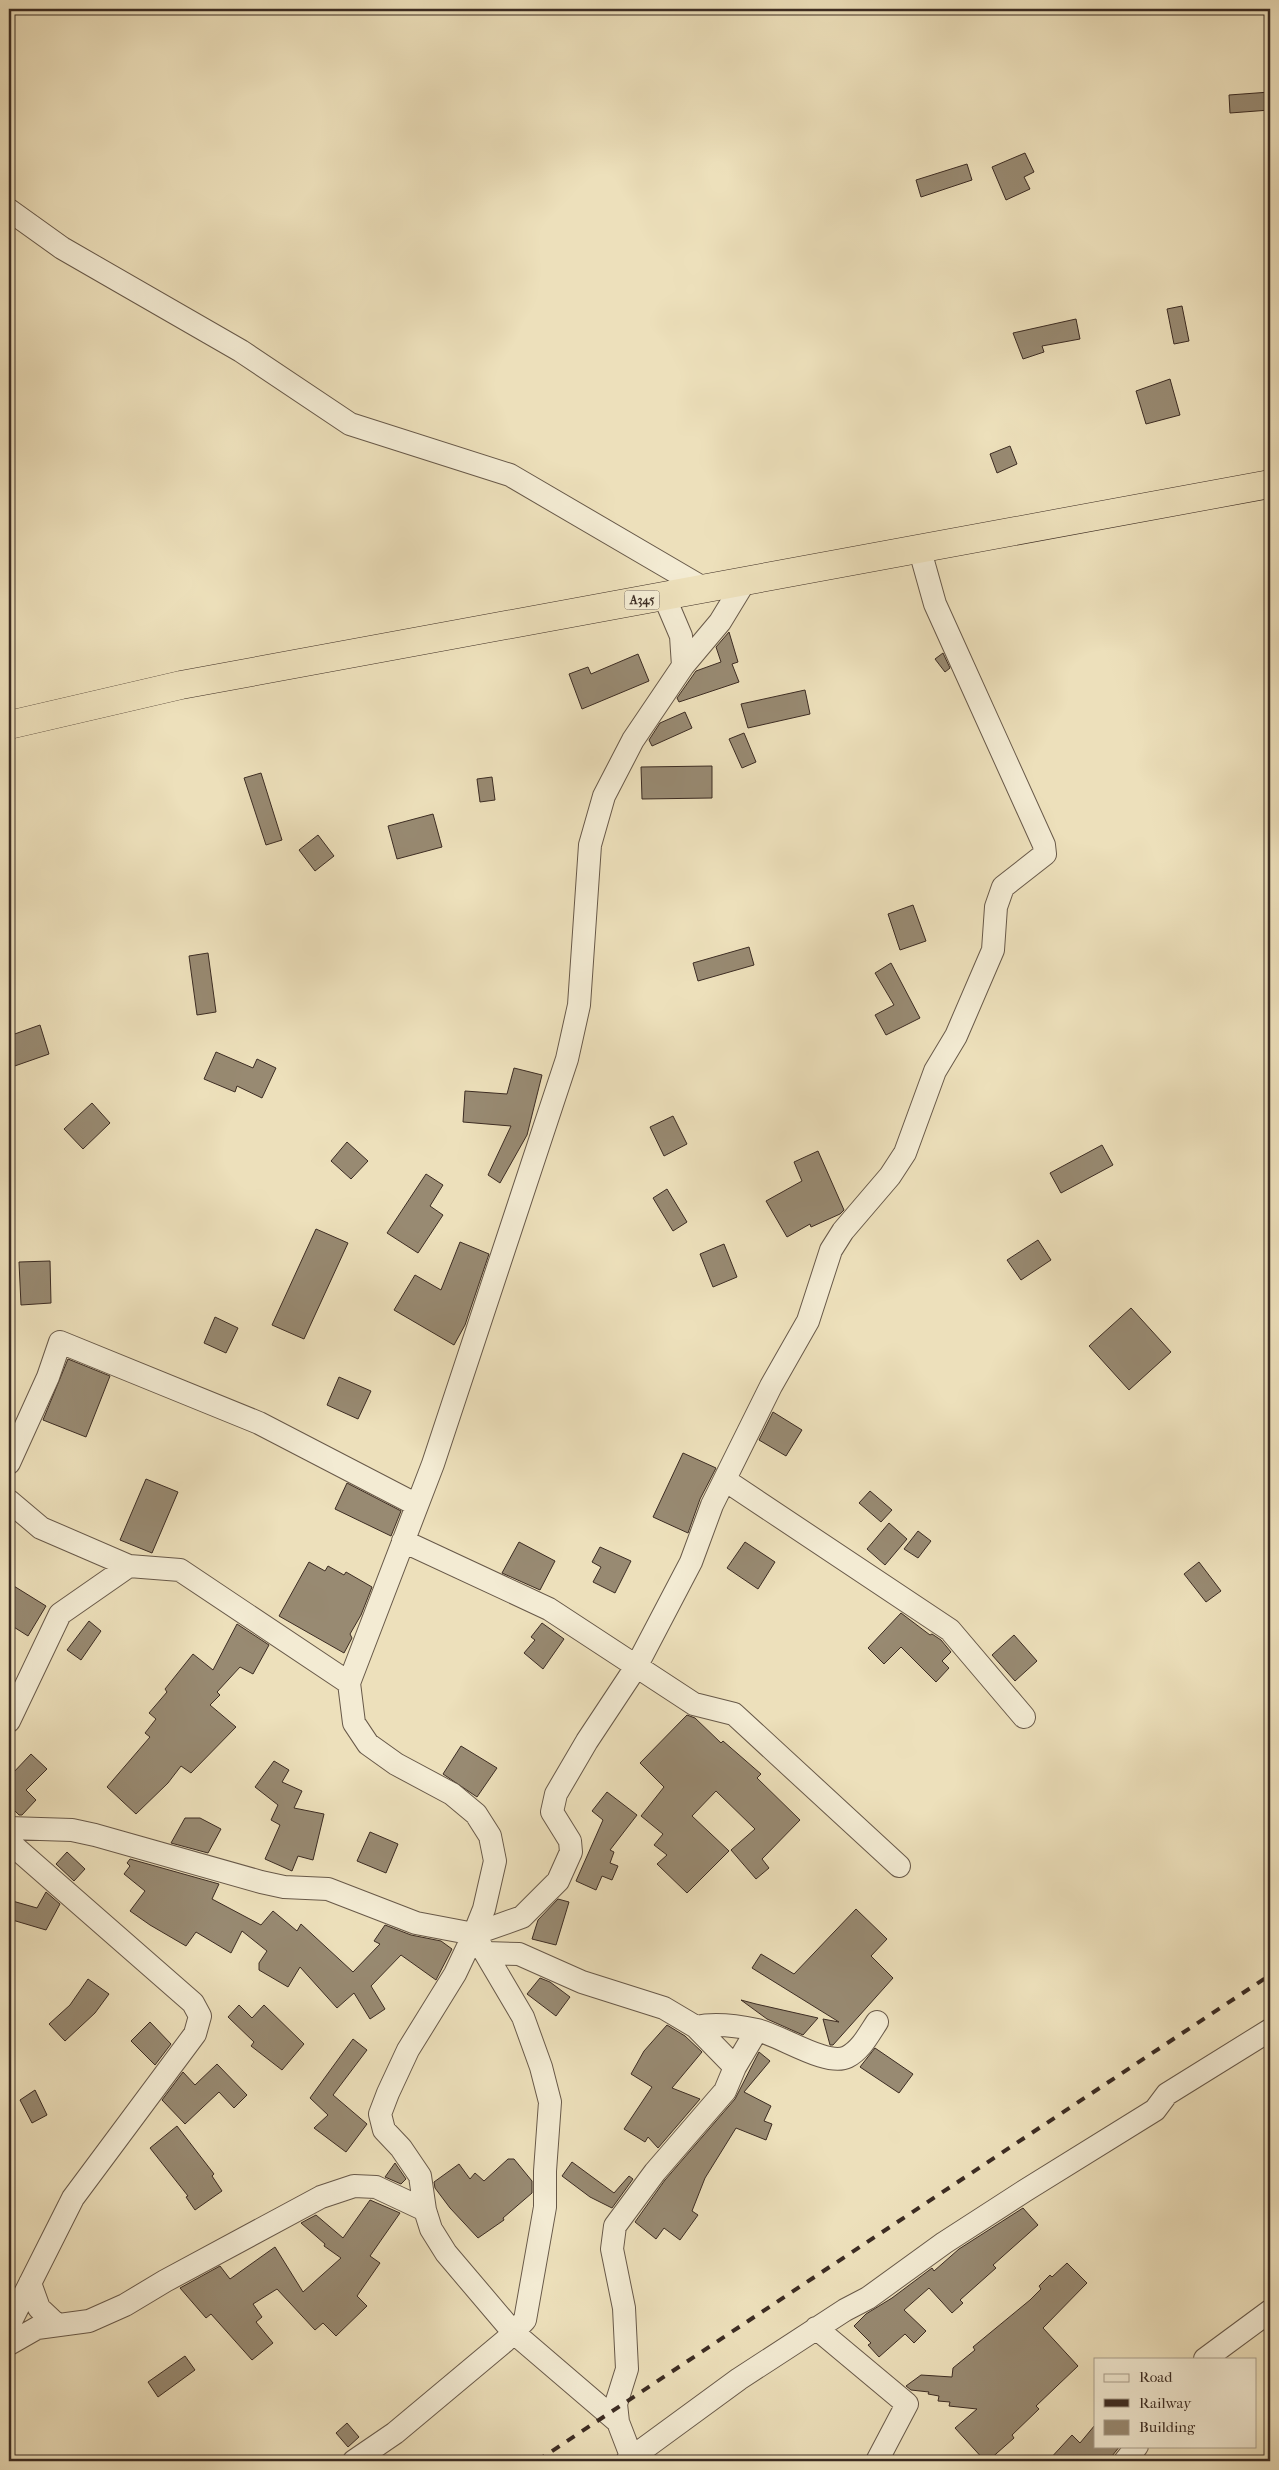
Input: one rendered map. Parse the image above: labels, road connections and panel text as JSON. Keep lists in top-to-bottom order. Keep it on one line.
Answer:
{"streets":{"highway":["A345"]},"legend":["Road","Railway","Building"]}
